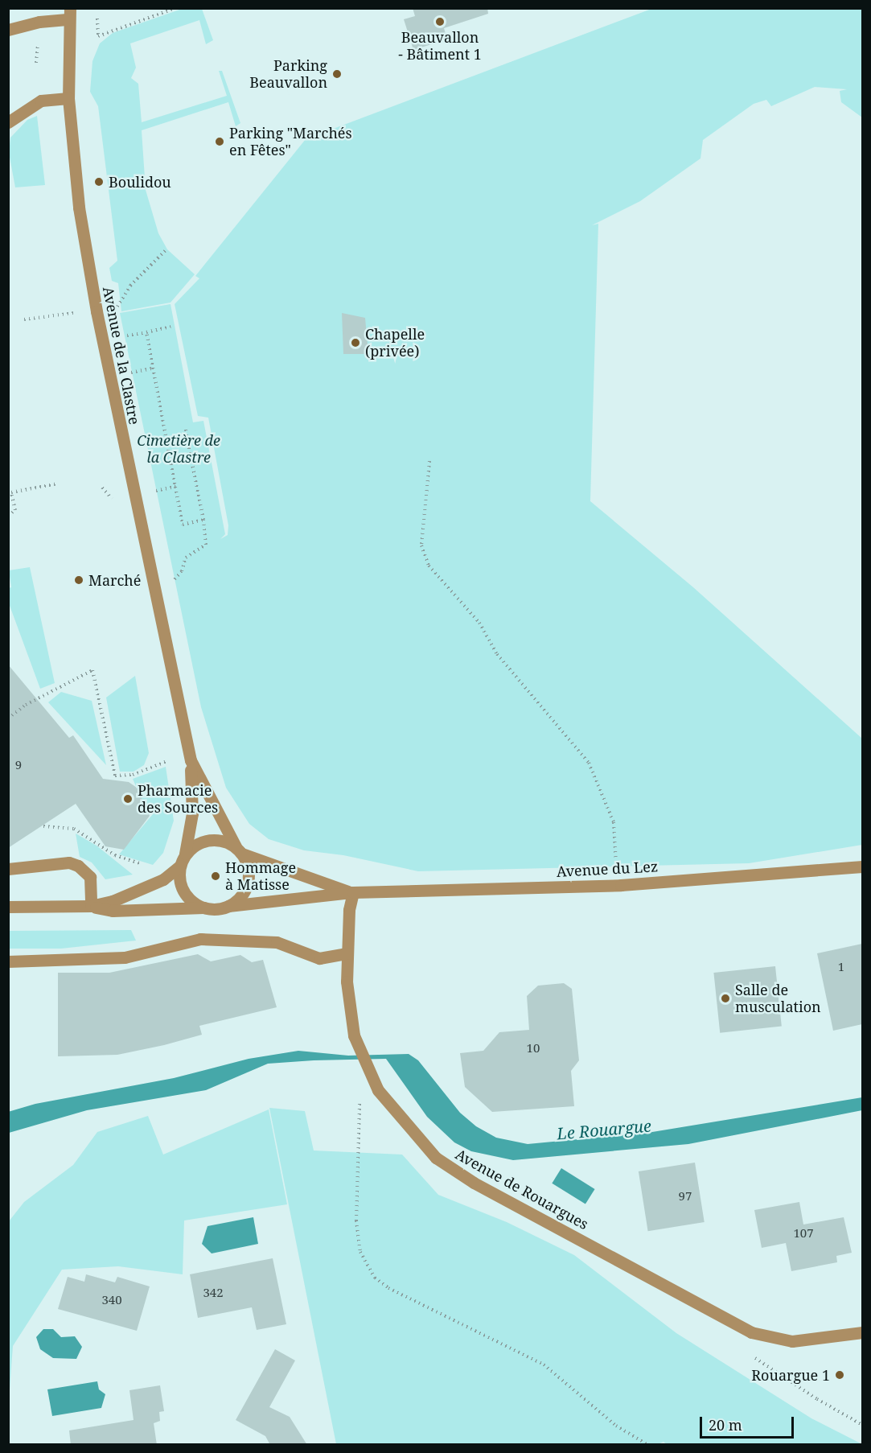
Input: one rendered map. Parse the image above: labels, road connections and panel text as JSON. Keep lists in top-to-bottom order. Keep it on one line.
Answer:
{"streets":{"street":["Avenue de la Clastre","Avenue du Lez","Avenue de Rouargues"]},"crossings":[["Avenue de la Clastre","Avenue du Lez"],["Avenue du Lez","Avenue de Rouargues"]],"water":["Le Rouargue"],"parks":["Cimetière de la Clastre"],"places":["Beauvallon - Bâtiment 1","Parking Beauvallon","Parking \"Marchés en Fêtes\"","Boulidou","Chapelle (privée)","Marché","Pharmacie des Sources","Hommage à Matisse","Salle de musculation","Rouargue 1"],"house_numbers":["9","1","10","97","107","342","340"],"scale_bar":"20 m"}
